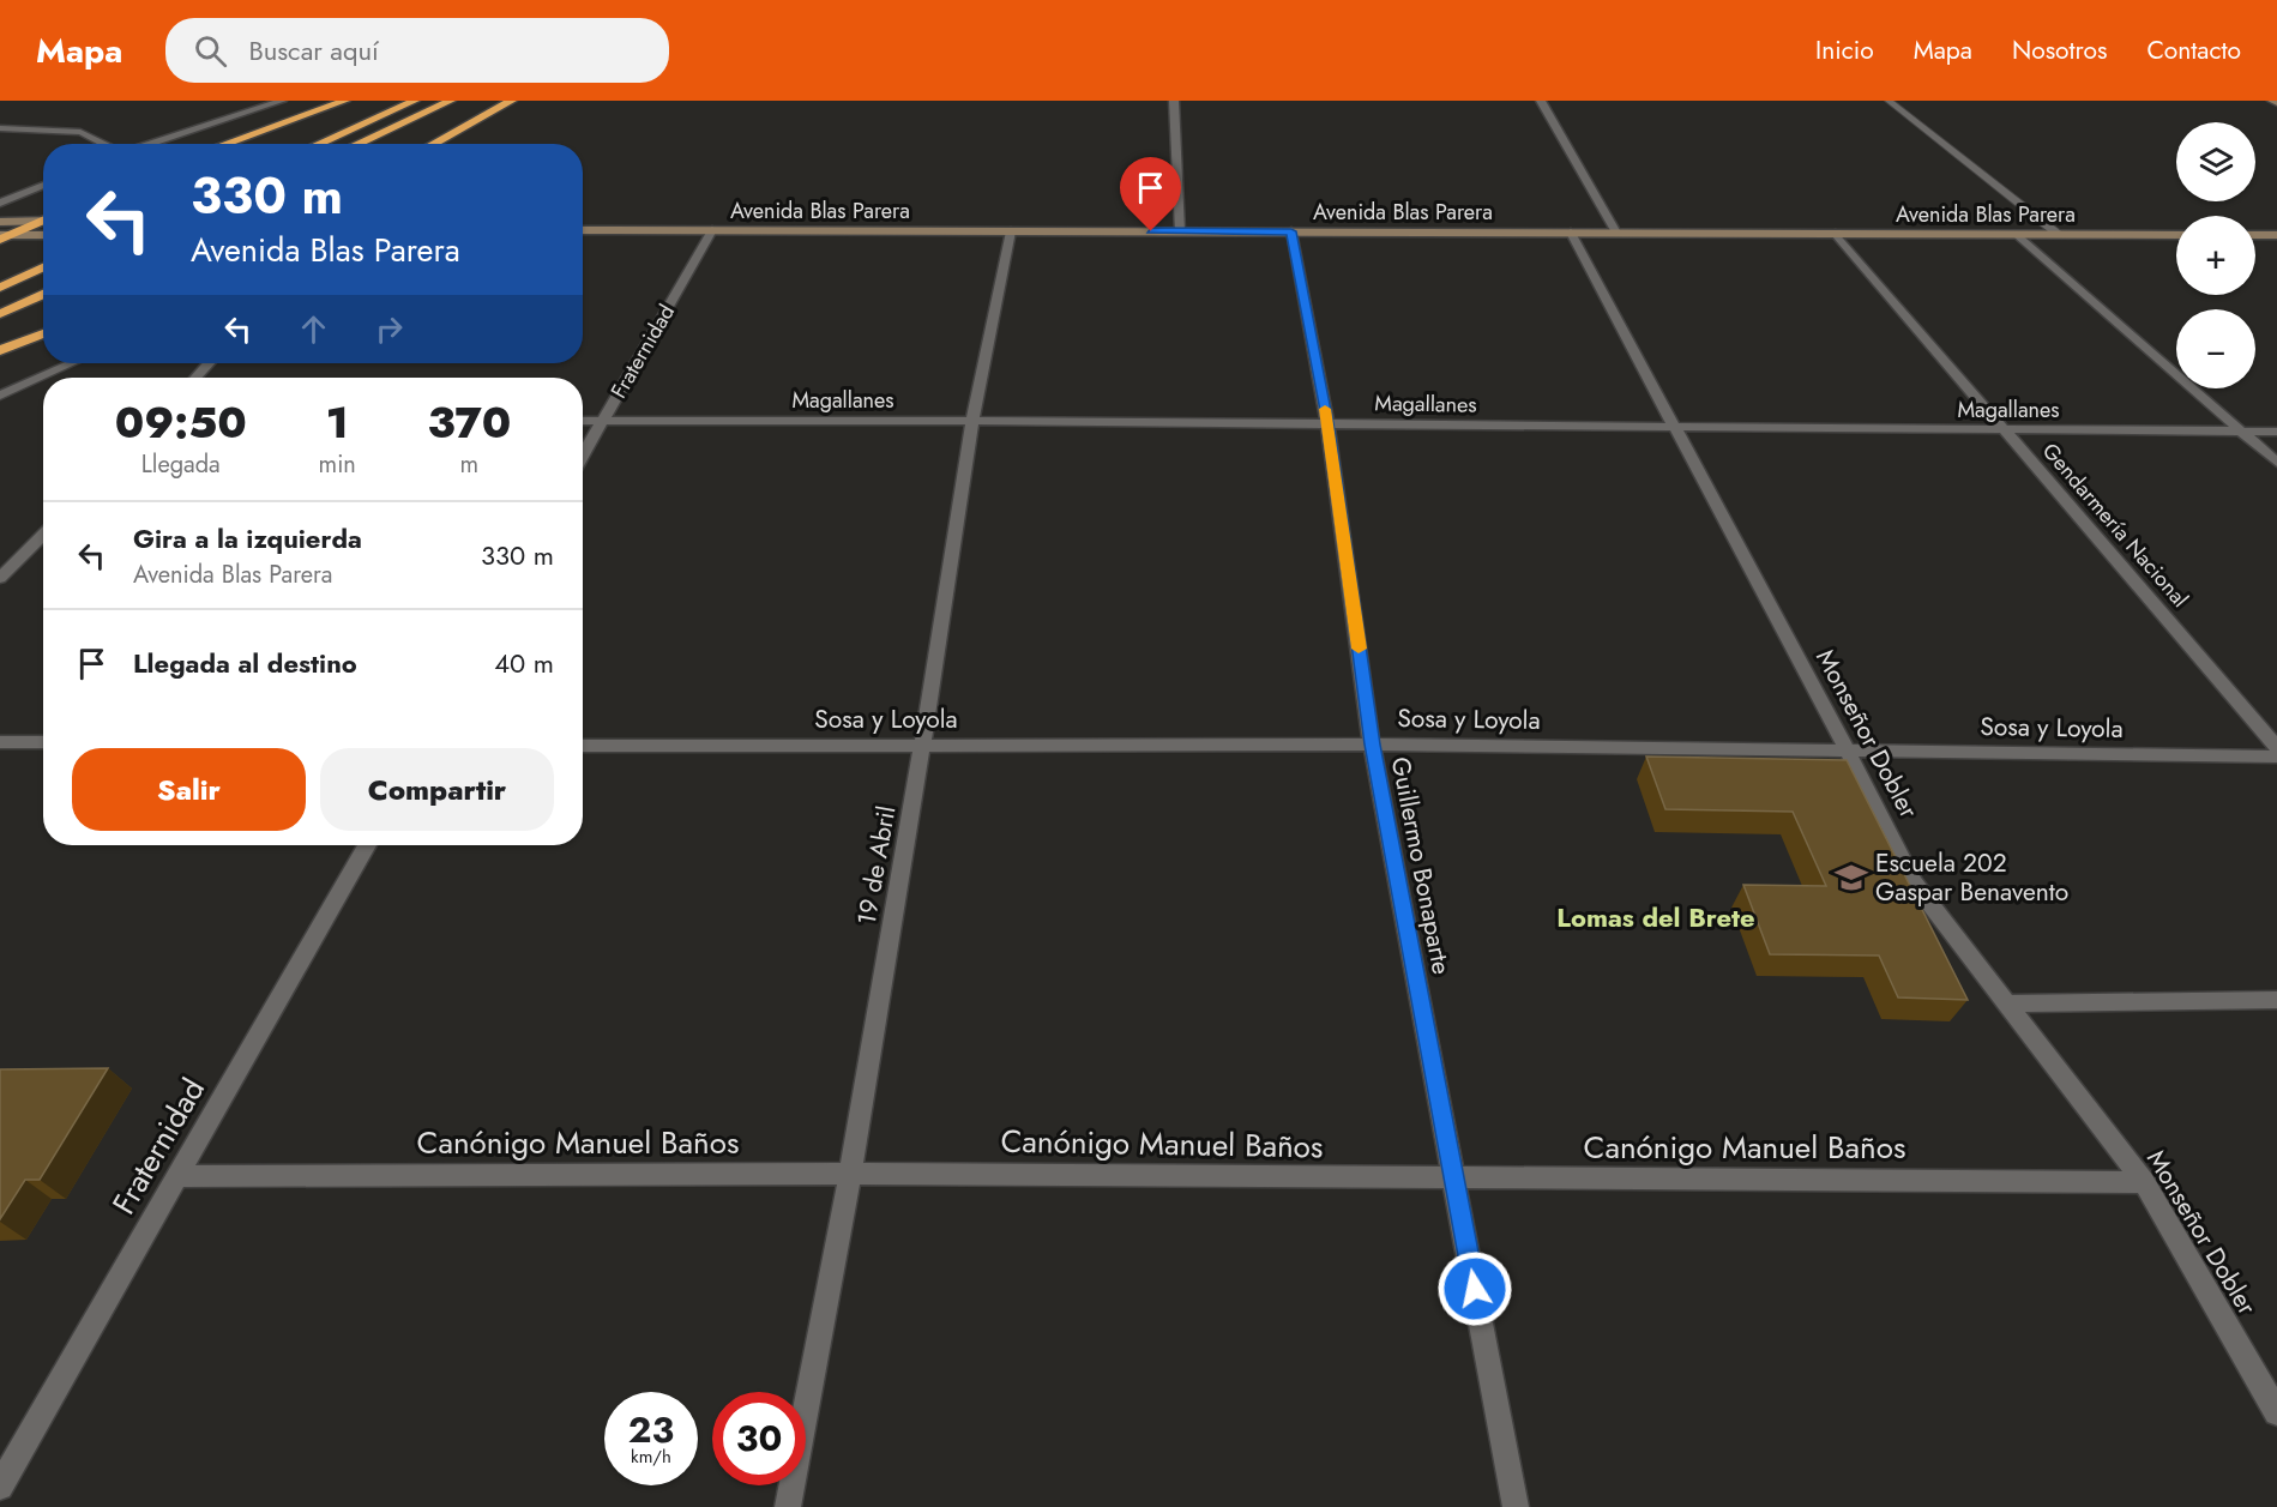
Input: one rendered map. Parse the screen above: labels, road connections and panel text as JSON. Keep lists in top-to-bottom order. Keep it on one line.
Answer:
{"streets":{"main road":["Avenida Blas Parera"],"street":["Fraternidad","Magallanes","Gendarmería Nacional","Sosa y Loyola","Monseñor Dobler","19 de Abril","Guillermo Bonaparte","Canónigo Manuel Baños"]},"crossings":[["Avenida Blas Parera","Fraternidad"],["Avenida Blas Parera","Gendarmería Nacional"],["Avenida Blas Parera","Monseñor Dobler"],["Avenida Blas Parera","19 de Abril"],["Avenida Blas Parera","Guillermo Bonaparte"],["Fraternidad","Magallanes"],["Fraternidad","Canónigo Manuel Baños"],["Magallanes","Gendarmería Nacional"],["Magallanes","Monseñor Dobler"],["Magallanes","19 de Abril"],["Magallanes","Guillermo Bonaparte"],["Sosa y Loyola","Monseñor Dobler"],["Sosa y Loyola","19 de Abril"],["Sosa y Loyola","Guillermo Bonaparte"],["Monseñor Dobler","Canónigo Manuel Baños"],["19 de Abril","Canónigo Manuel Baños"],["Guillermo Bonaparte","Canónigo Manuel Baños"]],"districts":["Lomas del Brete"],"places":{"school or university":["Escuela 202 Gaspar Benavento"]},"page":{"header":"Mapa","search":"Buscar aquí","nav":["Inicio","Mapa","Nosotros","Contacto"],"map_buttons":["+","−"],"turn":["330 m","Avenida Blas Parera"],"eta":["09:50","Llegada","1","min","370","m"],"list":[{"name":"Gira a la izquierda","note":"Avenida Blas Parera","value":"330 m"},{"name":"Llegada al destino","value":"40 m"}],"buttons":["Salir","Compartir"],"speed":"23 km/h","limit":"30"}}
